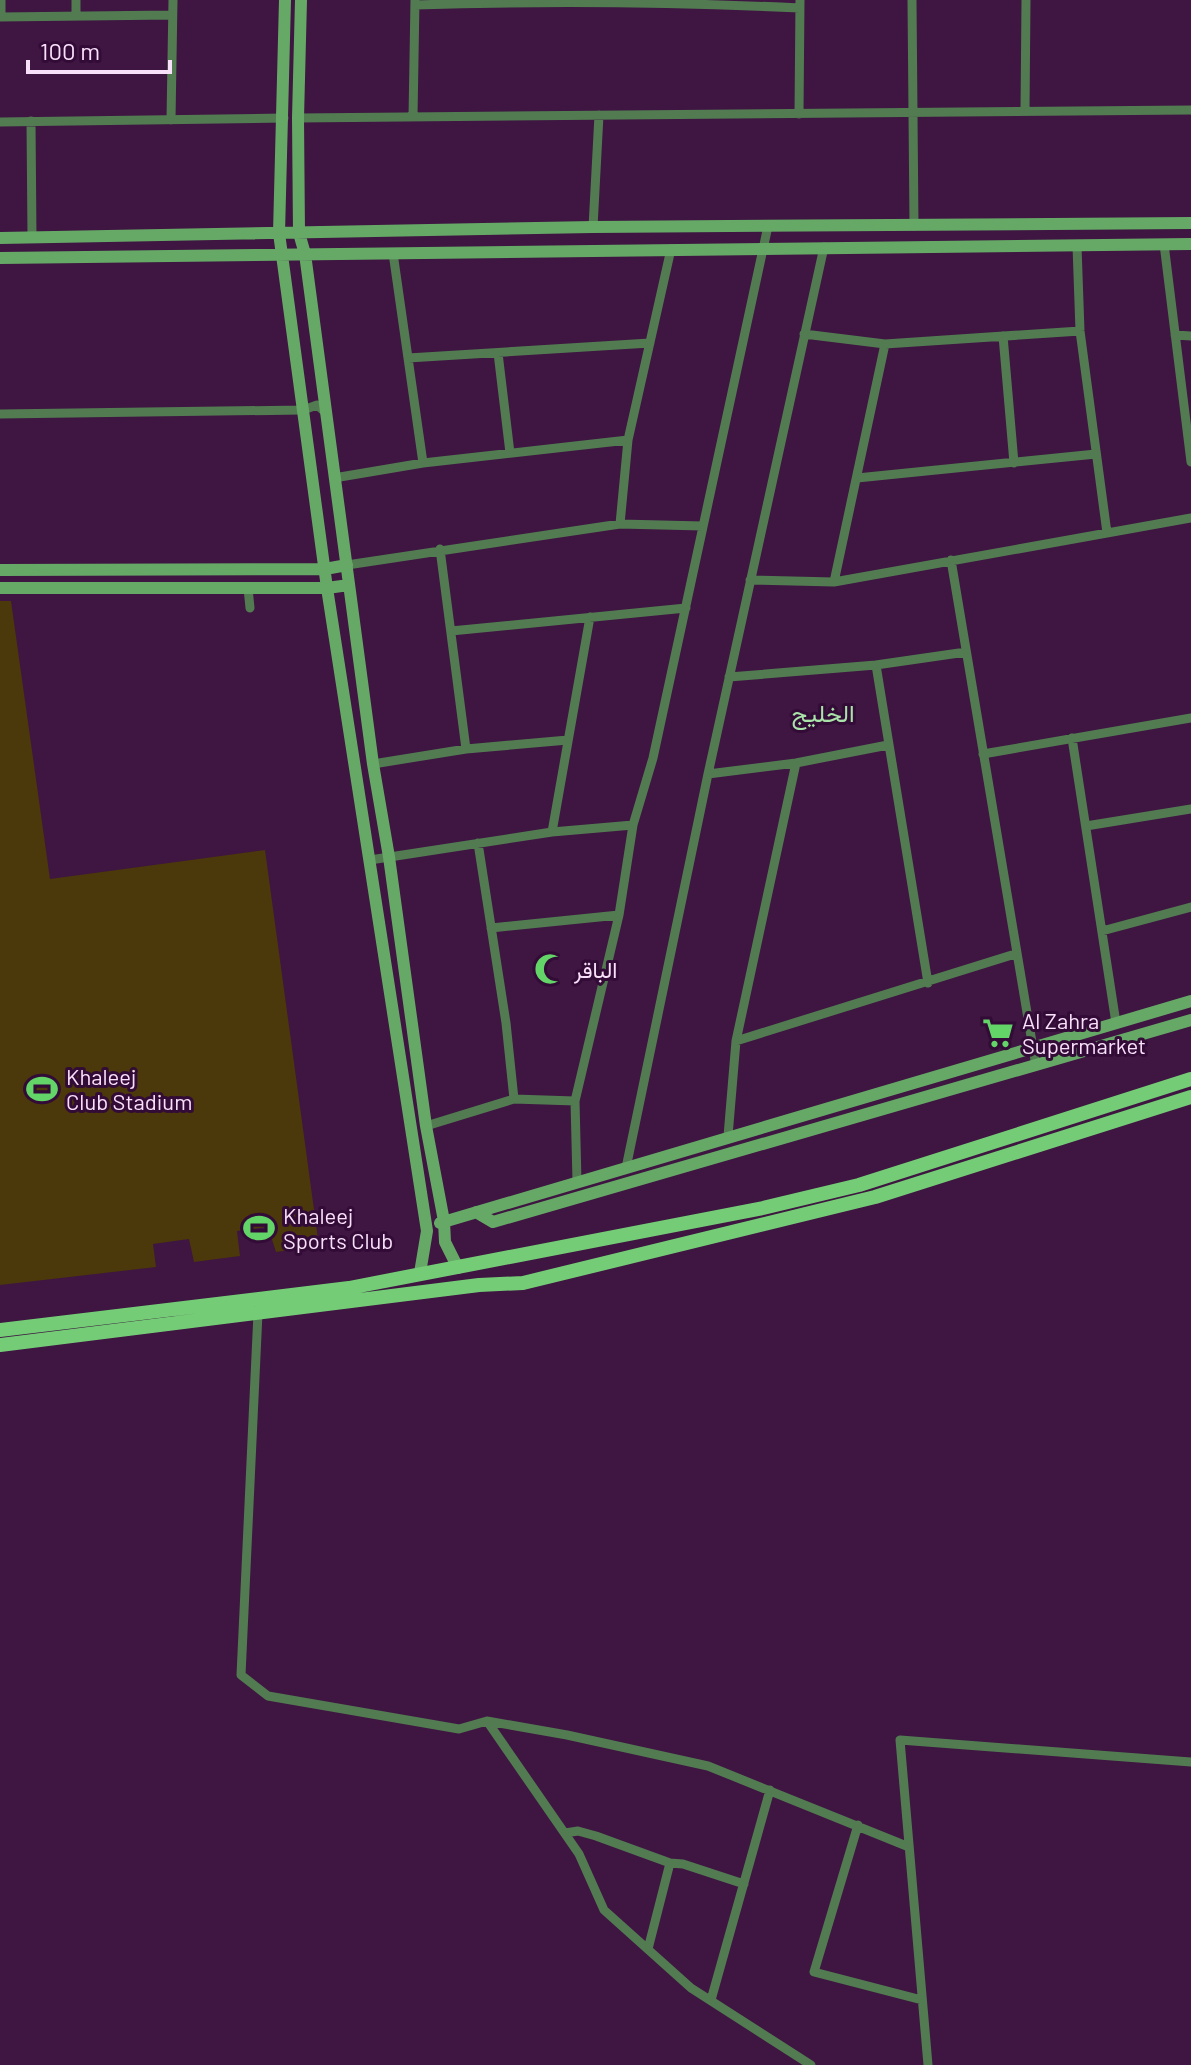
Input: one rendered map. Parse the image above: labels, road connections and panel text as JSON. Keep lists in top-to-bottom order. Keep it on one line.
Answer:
{"districts":["الخليج"],"places":{"mosque":["الباقر"],"supermarket":["Al Zahra Supermarket"],"sports":["Khaleej Club Stadium","Khaleej Sports Club"]},"scale_bar":"100 m"}
